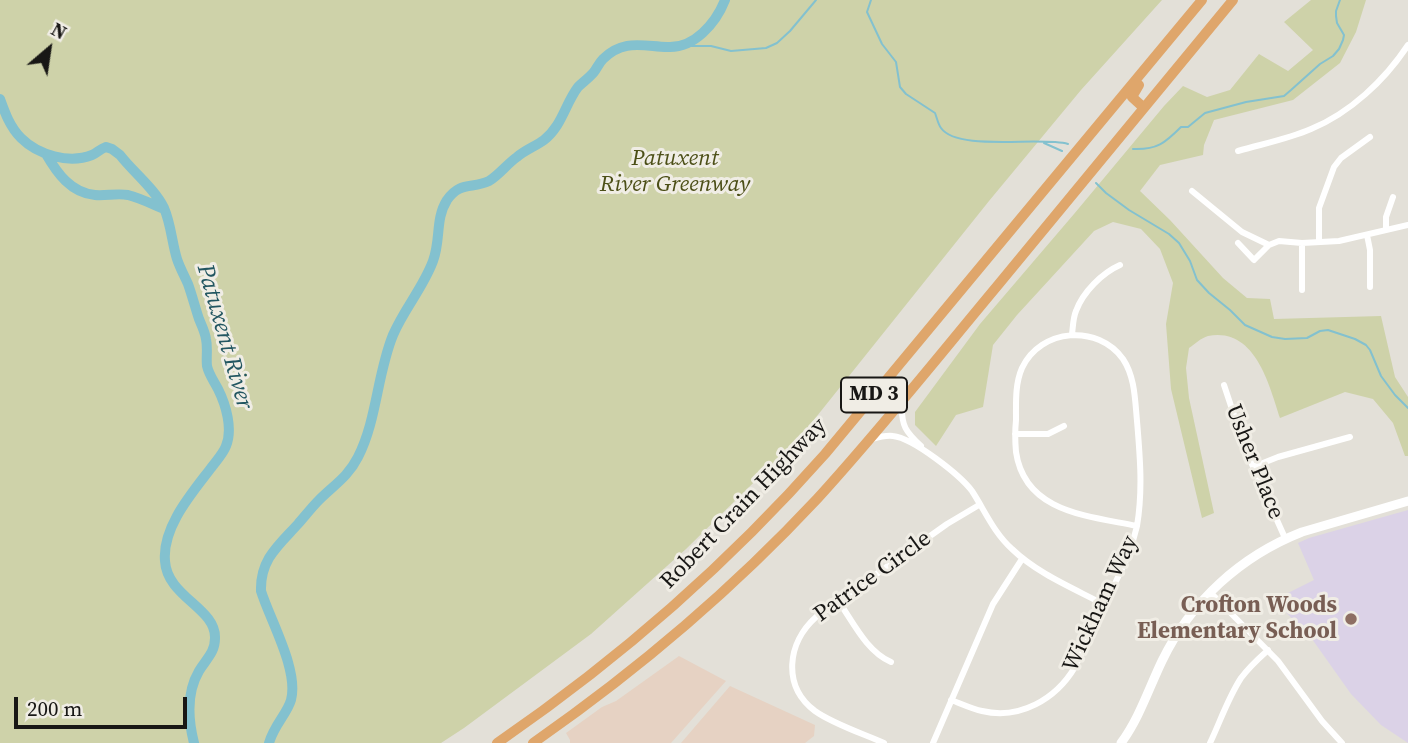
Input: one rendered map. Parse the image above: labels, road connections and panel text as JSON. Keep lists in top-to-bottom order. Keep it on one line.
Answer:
{"streets":{"highway":["MD 3","Robert Crain Highway"],"street":["Usher Place","Patrice Circle","Wickham Way"]},"water":["Patuxent River"],"parks":["Patuxent River Greenway"],"places":["Crofton Woods Elementary School"],"scale_bar":"200 m","north":"top right"}
